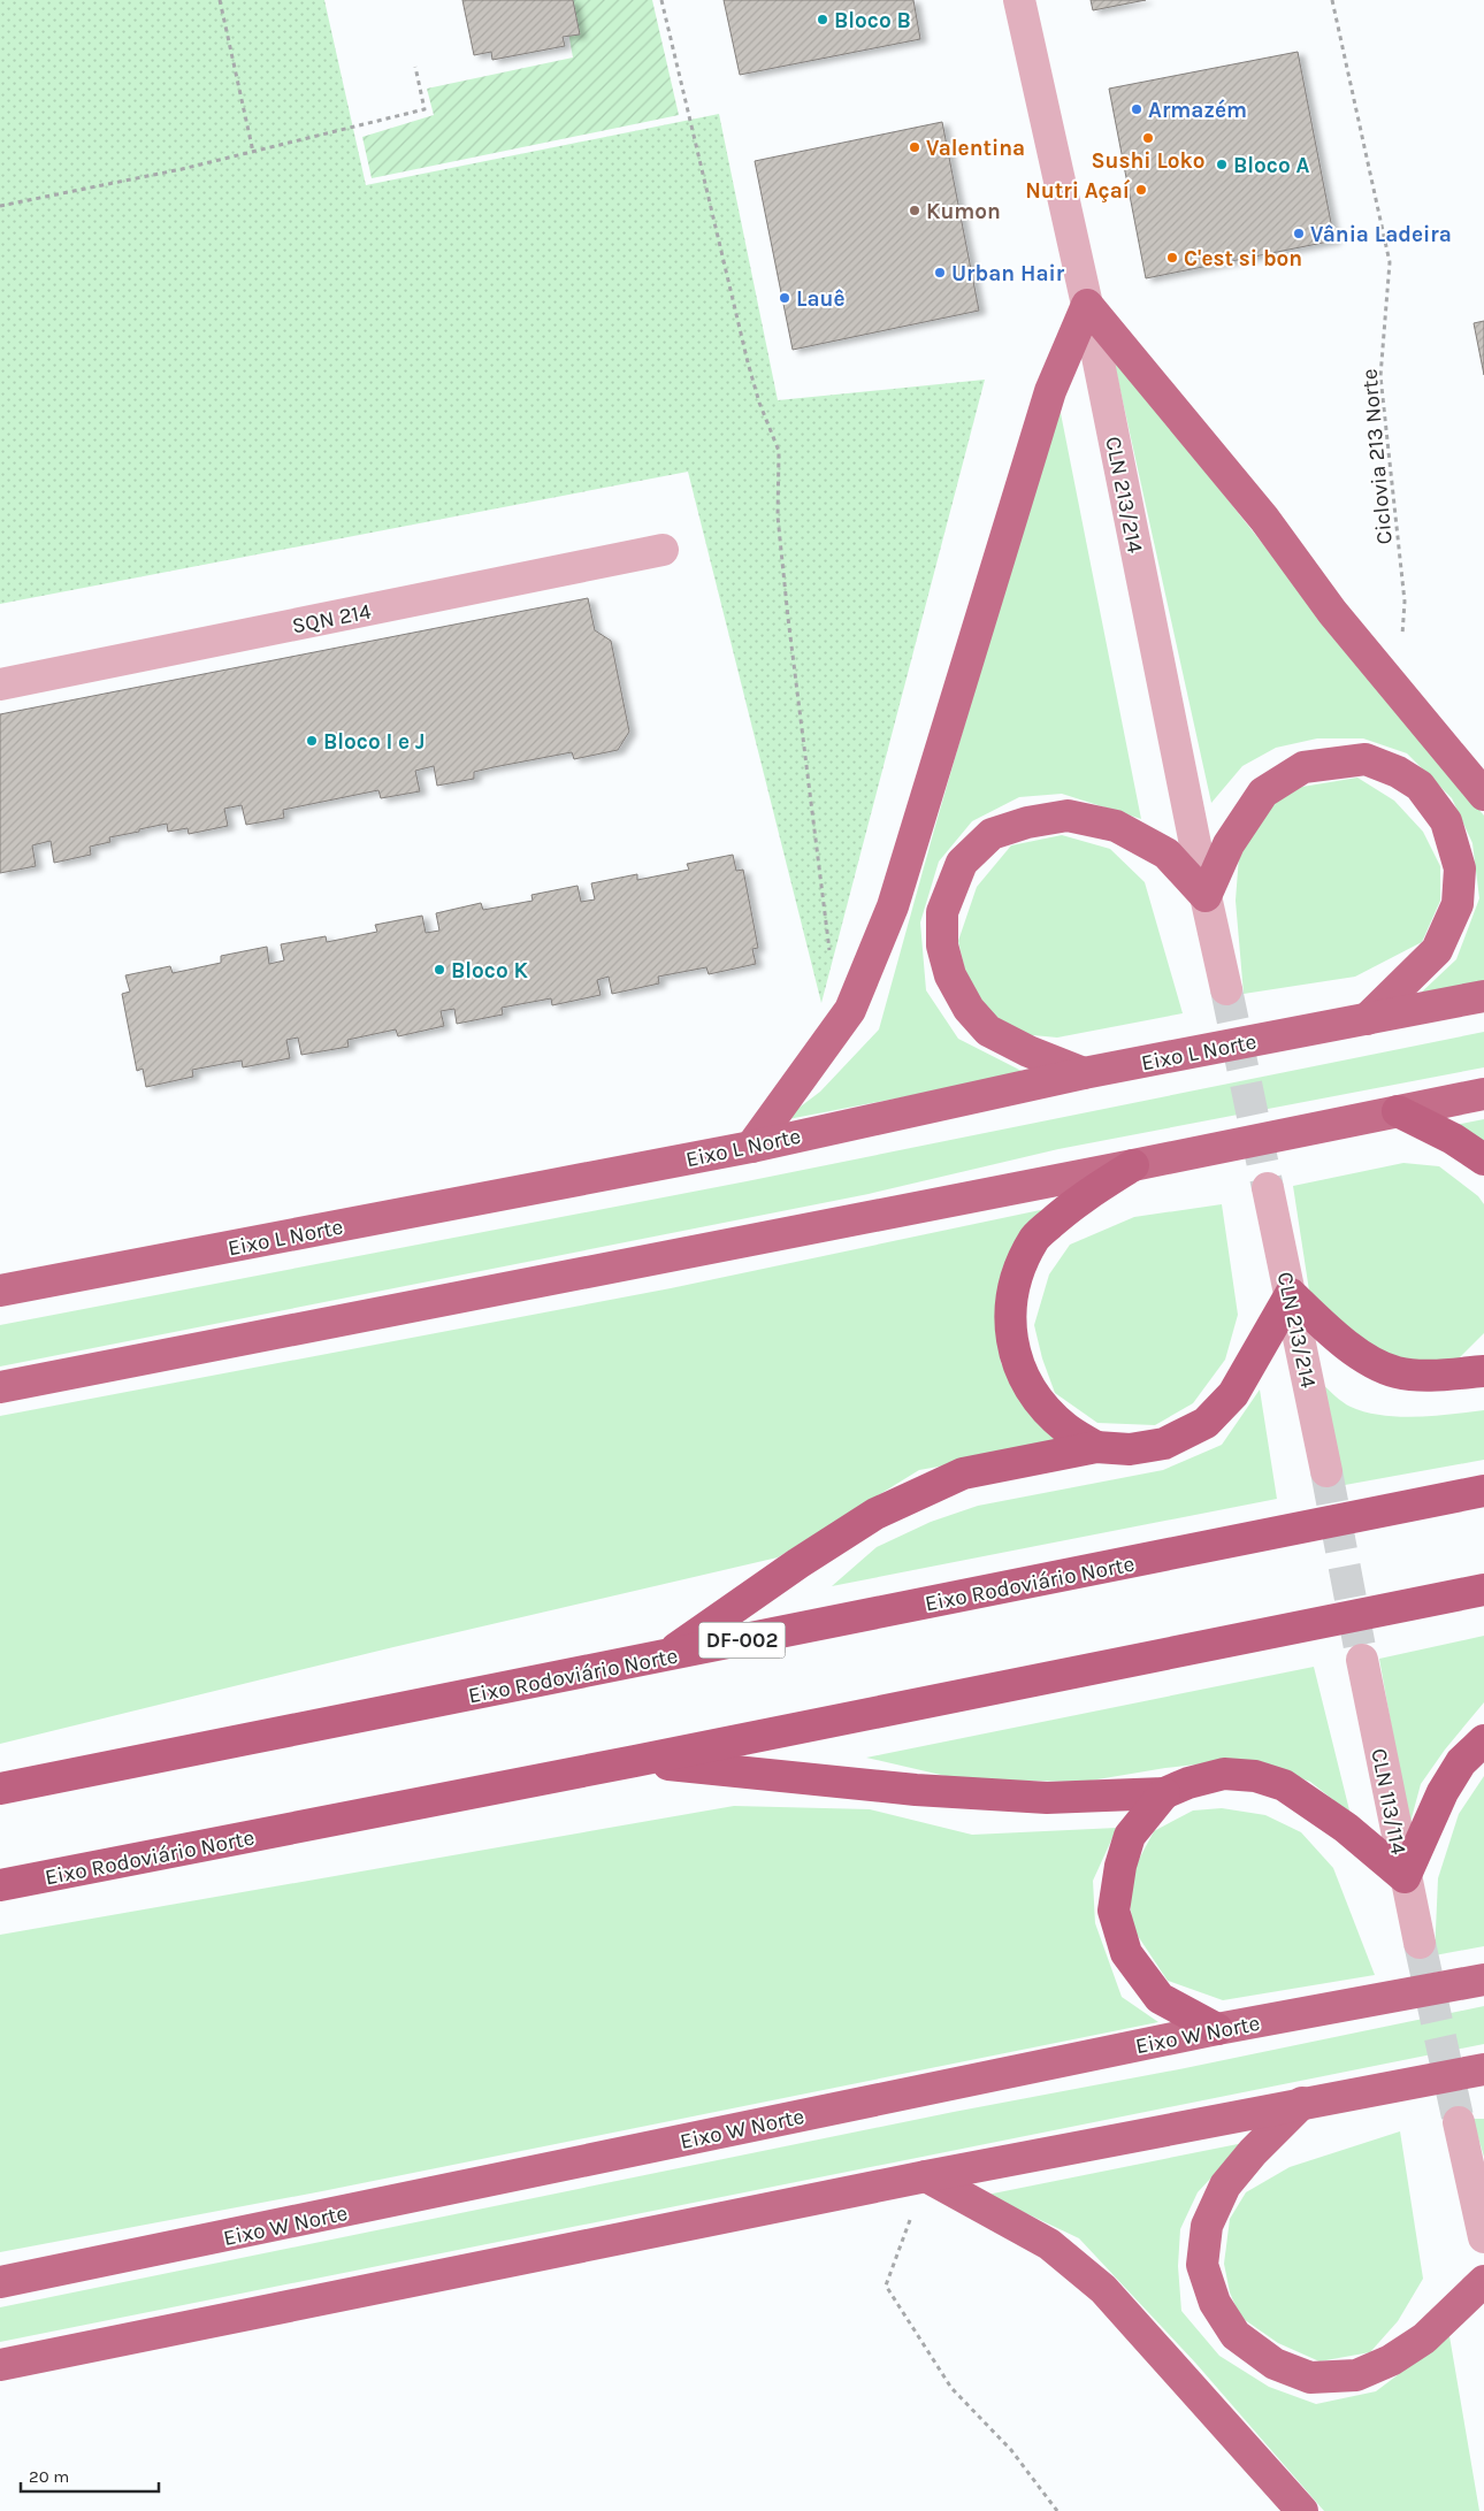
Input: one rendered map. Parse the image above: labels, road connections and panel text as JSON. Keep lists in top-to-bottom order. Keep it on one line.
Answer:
{"streets":{"highway":["Eixo Rodoviário Norte","DF-002"],"main road":["Eixo L Norte","Eixo W Norte"],"street":["CLN 213/214","SQN 214","CLN 113/114"],"path":["Ciclovia 213 Norte"]},"places":["Bloco B","Armazém","Sushi Loko","Valentina","Bloco A","Nutri Açaí","Kumon","Vânia Ladeira","C'est si bon","Urban Hair","Lauê","Bloco I e J","Bloco K"],"scale_bar":"20 m"}
